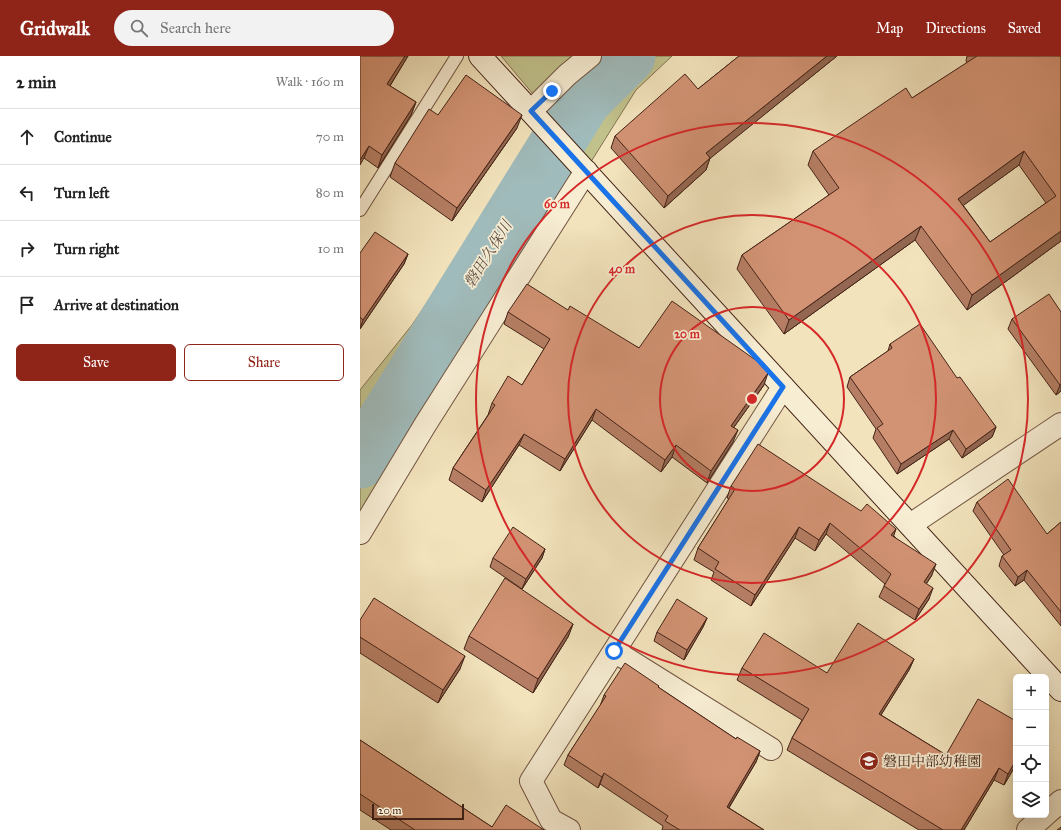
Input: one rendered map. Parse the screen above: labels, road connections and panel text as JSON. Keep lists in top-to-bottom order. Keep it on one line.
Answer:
{"water":["磐田久保川"],"places":{"school or university":["磐田中部幼稚園"]},"scale_bar":"20 m","page":{"header":"Gridwalk","search":"Search here","nav":["Map","Directions","Saved"],"heading":["2 min","Walk · 160 m"],"list":[["Continue","70 m"],["Turn left","80 m"],["Turn right","10 m"],"Arrive at destination"],"buttons":["Save","Share"],"map_buttons":["+","−"],"scale":"20 m"},"rings":["60 m","40 m","20 m"]}
